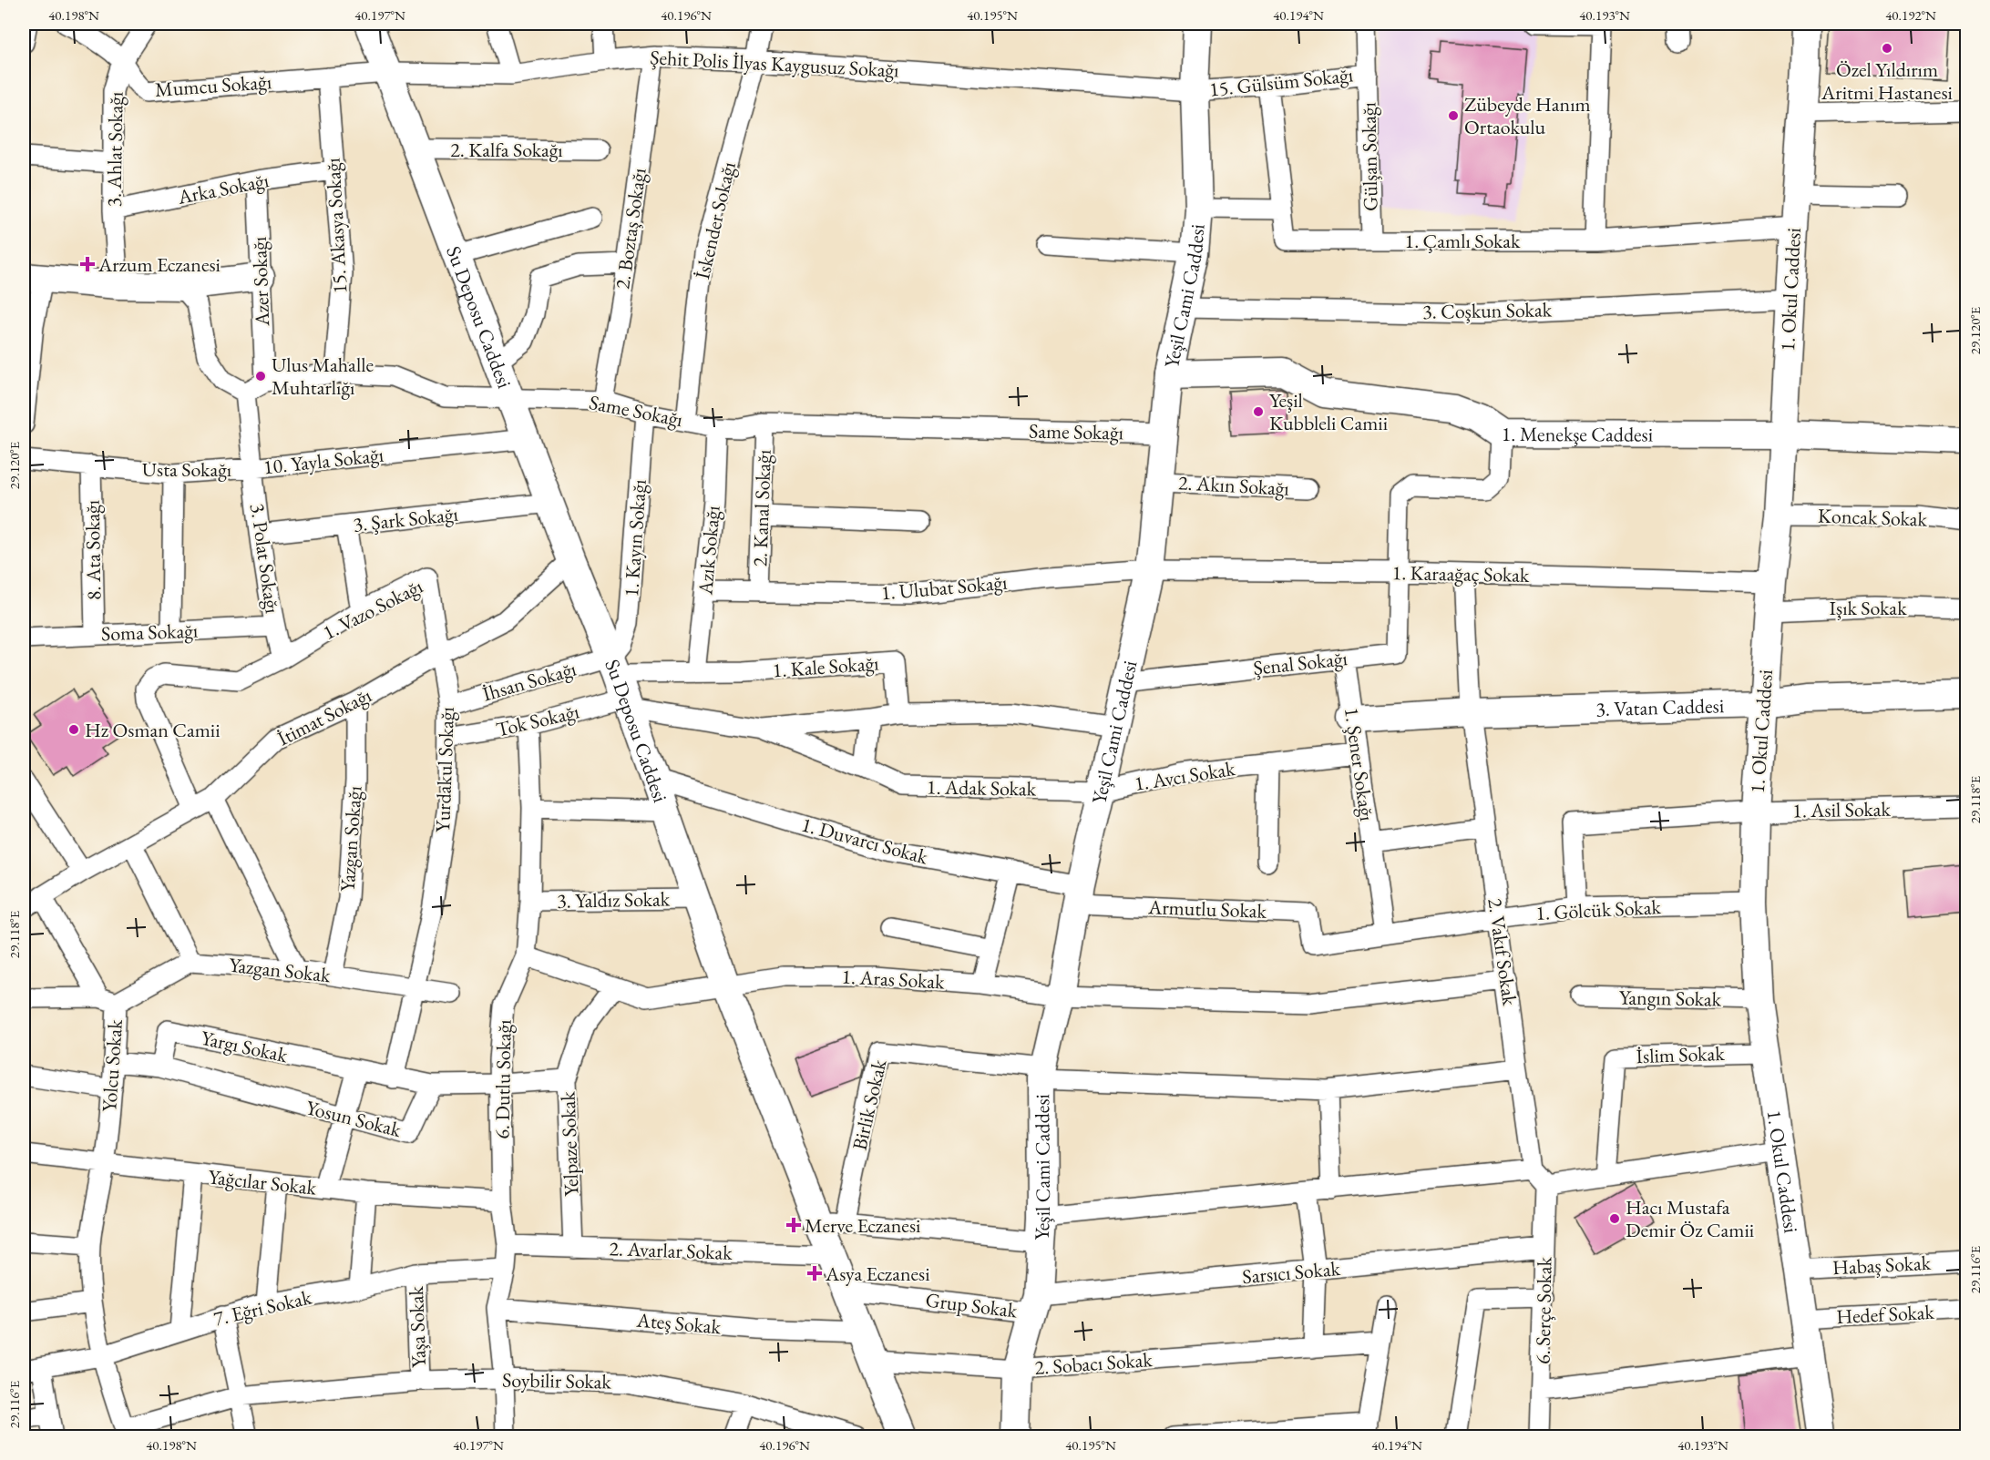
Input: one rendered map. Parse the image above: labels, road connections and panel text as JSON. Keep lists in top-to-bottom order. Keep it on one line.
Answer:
{"streets":{"main road":["1. Okul Caddesi","Yeşil Cami Caddesi","Su Deposu Caddesi","1. Menekşe Caddesi","3. Vatan Caddesi"],"street":["Şehit Polis İlyas Kaygusuz Sokağı","15. Gülsüm Sokağı","Mumcu Sokağı","3. Ahlat Sokağı","2. Kalfa Sokağı","Gülşan Sokağı","Arka Sokağı","İskender Sokağı","15. Akasya Sokağı","2. Boztaş Sokağı","1. Çamlı Sokak","Azer Sokağı","3. Coşkun Sokak","Same Sokağı","10. Yayla Sokağı","Usta Sokağı","2. Akın Sokağı","2. Kanal Sokağı","Koncak Sokak","3. Şark Sokağı","1. Kayın Sokağı","8. Ata Sokağı","Azık Sokağı","3. Polat Sokağı","1. Karaağaç Sokak","1. Ulubat Sokağı","Işık Sokak","1. Vazo Sokağı","Soma Sokağı","Şenal Sokağı","1. Kale Sokağı","İhsan Sokağı","İtimat Sokağı","Tok Sokağı","1. Şener Sokağı","Yurdakul Sokağı","1. Avcı Sokak","1. Adak Sokak","1. Asil Sokak","Yazgan Sokağı","1. Duvarcı Sokak","3. Yaldız Sokak","Armutlu Sokak","1. Gölcük Sokak","2. Vakıf Sokak","Yazgan Sokak","1. Aras Sokak","Yangın Sokak","Yargı Sokak","İslim Sokak","Yolcu Sokak","6. Dutlu Sokağı","Birlik Sokak","Yosun Sokak","Yelpaze Sokak","Yağcılar Sokak","2. Avarlar Sokak","Habaş Sokak","Sarsıcı Sokak","Grup Sokak","7. Eğri Sokak","6. Serçe Sokak","Hedef Sokak","Ateş Sokak","Yaşa Sokak","2. Sobacı Sokak","Soybilir Sokak"]},"crossings":[["Şehit Polis İlyas Kaygusuz Sokağı","15. Gülsüm Sokağı"],["Şehit Polis İlyas Kaygusuz Sokağı","Mumcu Sokağı"],["Şehit Polis İlyas Kaygusuz Sokağı","İskender Sokağı"],["Şehit Polis İlyas Kaygusuz Sokağı","2. Boztaş Sokağı"],["Şehit Polis İlyas Kaygusuz Sokağı","Yeşil Cami Caddesi"],["Şehit Polis İlyas Kaygusuz Sokağı","Su Deposu Caddesi"],["15. Gülsüm Sokağı","Gülşan Sokağı"],["15. Gülsüm Sokağı","1. Çamlı Sokak"],["15. Gülsüm Sokağı","Yeşil Cami Caddesi"],["Mumcu Sokağı","3. Ahlat Sokağı"],["Mumcu Sokağı","15. Akasya Sokağı"],["Mumcu Sokağı","Su Deposu Caddesi"],["3. Ahlat Sokağı","Arka Sokağı"],["2. Kalfa Sokağı","Su Deposu Caddesi"],["Gülşan Sokağı","1. Çamlı Sokak"],["Arka Sokağı","15. Akasya Sokağı"],["Arka Sokağı","Azer Sokağı"],["İskender Sokağı","Same Sokağı"],["15. Akasya Sokağı","Same Sokağı"],["2. Boztaş Sokağı","Same Sokağı"],["1. Çamlı Sokak","1. Okul Caddesi"],["Azer Sokağı","Same Sokağı"],["1. Okul Caddesi","3. Coşkun Sokak"],["1. Okul Caddesi","1. Menekşe Caddesi"],["1. Okul Caddesi","Koncak Sokak"],["1. Okul Caddesi","1. Karaağaç Sokak"],["1. Okul Caddesi","Işık Sokak"],["1. Okul Caddesi","3. Vatan Caddesi"],["1. Okul Caddesi","1. Asil Sokak"],["1. Okul Caddesi","1. Gölcük Sokak"],["1. Okul Caddesi","Yangın Sokak"],["1. Okul Caddesi","İslim Sokak"],["1. Okul Caddesi","Habaş Sokak"],["1. Okul Caddesi","Hedef Sokak"],["Yeşil Cami Caddesi","3. Coşkun Sokak"],["Yeşil Cami Caddesi","Same Sokağı"],["Yeşil Cami Caddesi","1. Menekşe Caddesi"],["Yeşil Cami Caddesi","2. Akın Sokağı"],["Yeşil Cami Caddesi","1. Karaağaç Sokak"],["Yeşil Cami Caddesi","1. Ulubat Sokağı"],["Yeşil Cami Caddesi","Şenal Sokağı"],["Yeşil Cami Caddesi","1. Avcı Sokak"],["Yeşil Cami Caddesi","1. Adak Sokak"],["Yeşil Cami Caddesi","1. Duvarcı Sokak"],["Yeşil Cami Caddesi","Armutlu Sokak"],["Yeşil Cami Caddesi","1. Aras Sokak"],["Yeşil Cami Caddesi","Birlik Sokak"],["Yeşil Cami Caddesi","Sarsıcı Sokak"],["Yeşil Cami Caddesi","Grup Sokak"],["Yeşil Cami Caddesi","2. Sobacı Sokak"],["Su Deposu Caddesi","Same Sokağı"],["Su Deposu Caddesi","10. Yayla Sokağı"],["Su Deposu Caddesi","3. Şark Sokağı"],["Su Deposu Caddesi","1. Kayın Sokağı"],["Su Deposu Caddesi","1. Kale Sokağı"],["Su Deposu Caddesi","İhsan Sokağı"],["Su Deposu Caddesi","İtimat Sokağı"],["Su Deposu Caddesi","Tok Sokağı"],["Su Deposu Caddesi","1. Duvarcı Sokak"],["Su Deposu Caddesi","3. Yaldız Sokak"],["Su Deposu Caddesi","1. Aras Sokak"],["Su Deposu Caddesi","Birlik Sokak"],["Su Deposu Caddesi","2. Avarlar Sokak"],["Su Deposu Caddesi","Grup Sokak"],["Su Deposu Caddesi","Ateş Sokak"],["Su Deposu Caddesi","2. Sobacı Sokak"],["Same Sokağı","2. Kanal Sokağı"],["Same Sokağı","1. Kayın Sokağı"],["Same Sokağı","Azık Sokağı"],["Same Sokağı","3. Polat Sokağı"],["10. Yayla Sokağı","Usta Sokağı"],["10. Yayla Sokağı","3. Polat Sokağı"],["Usta Sokağı","8. Ata Sokağı"],["Usta Sokağı","3. Polat Sokağı"],["2. Kanal Sokağı","1. Ulubat Sokağı"],["3. Şark Sokağı","3. Polat Sokağı"],["1. Kayın Sokağı","1. Kale Sokağı"],["1. Kayın Sokağı","İhsan Sokağı"],["8. Ata Sokağı","Soma Sokağı"],["Azık Sokağı","1. Ulubat Sokağı"],["Azık Sokağı","1. Kale Sokağı"],["3. Polat Sokağı","1. Vazo Sokağı"],["3. Polat Sokağı","Soma Sokağı"],["1. Karaağaç Sokak","1. Ulubat Sokağı"],["1. Karaağaç Sokak","Şenal Sokağı"],["1. Karaağaç Sokak","2. Vakıf Sokak"],["1. Vazo Sokağı","İtimat Sokağı"],["1. Vazo Sokağı","Yurdakul Sokağı"],["Şenal Sokağı","1. Şener Sokağı"],["1. Kale Sokağı","İhsan Sokağı"],["İhsan Sokağı","Yurdakul Sokağı"],["3. Vatan Caddesi","1. Şener Sokağı"],["3. Vatan Caddesi","2. Vakıf Sokak"],["İtimat Sokağı","Yurdakul Sokağı"],["İtimat Sokağı","Yazgan Sokağı"],["İtimat Sokağı","Yolcu Sokak"],["Tok Sokağı","Yurdakul Sokağı"],["Tok Sokağı","6. Dutlu Sokağı"],["1. Şener Sokağı","1. Avcı Sokak"],["1. Şener Sokağı","1. Gölcük Sokak"],["Yurdakul Sokağı","Yazgan Sokak"],["Yurdakul Sokağı","Yargı Sokak"],["1. Avcı Sokak","1. Adak Sokak"],["1. Asil Sokak","1. Gölcük Sokak"],["Yazgan Sokağı","Yazgan Sokak"],["1. Duvarcı Sokak","Armutlu Sokak"],["3. Yaldız Sokak","6. Dutlu Sokağı"],["Armutlu Sokak","1. Gölcük Sokak"],["1. Gölcük Sokak","2. Vakıf Sokak"],["2. Vakıf Sokak","1. Aras Sokak"],["1. Aras Sokak","6. Dutlu Sokağı"],["1. Aras Sokak","Yelpaze Sokak"],["Yargı Sokak","Yosun Sokak"],["Yolcu Sokak","Yosun Sokak"],["Yolcu Sokak","Yağcılar Sokak"],["Yolcu Sokak","7. Eğri Sokak"],["Yolcu Sokak","Soybilir Sokak"],["6. Dutlu Sokağı","Yağcılar Sokak"],["6. Dutlu Sokağı","2. Avarlar Sokak"],["6. Dutlu Sokağı","7. Eğri Sokak"],["6. Dutlu Sokağı","Ateş Sokak"],["6. Dutlu Sokağı","Soybilir Sokak"],["Yelpaze Sokak","2. Avarlar Sokak"],["Sarsıcı Sokak","Grup Sokak"],["Sarsıcı Sokak","6. Serçe Sokak"],["7. Eğri Sokak","Yaşa Sokak"],["Yaşa Sokak","Soybilir Sokak"]],"places":{"other":["Özel Yıldırım Aritmi Hastanesi","Zübeyde Hanım Ortaokulu","Ulus Mahalle Muhtarlığı","Yeşil Kubbleli Camii","Hz Osman Camii","Hacı Mustafa Demir Öz Camii"],"health":["Arzum Eczanesi","Merve Eczanesi","Asya Eczanesi"]},"coordinates":["40.198°N","40.197°N","40.196°N","40.195°N","40.194°N","40.193°N","40.192°N","29.120°E","29.118°E","29.116°E"]}
